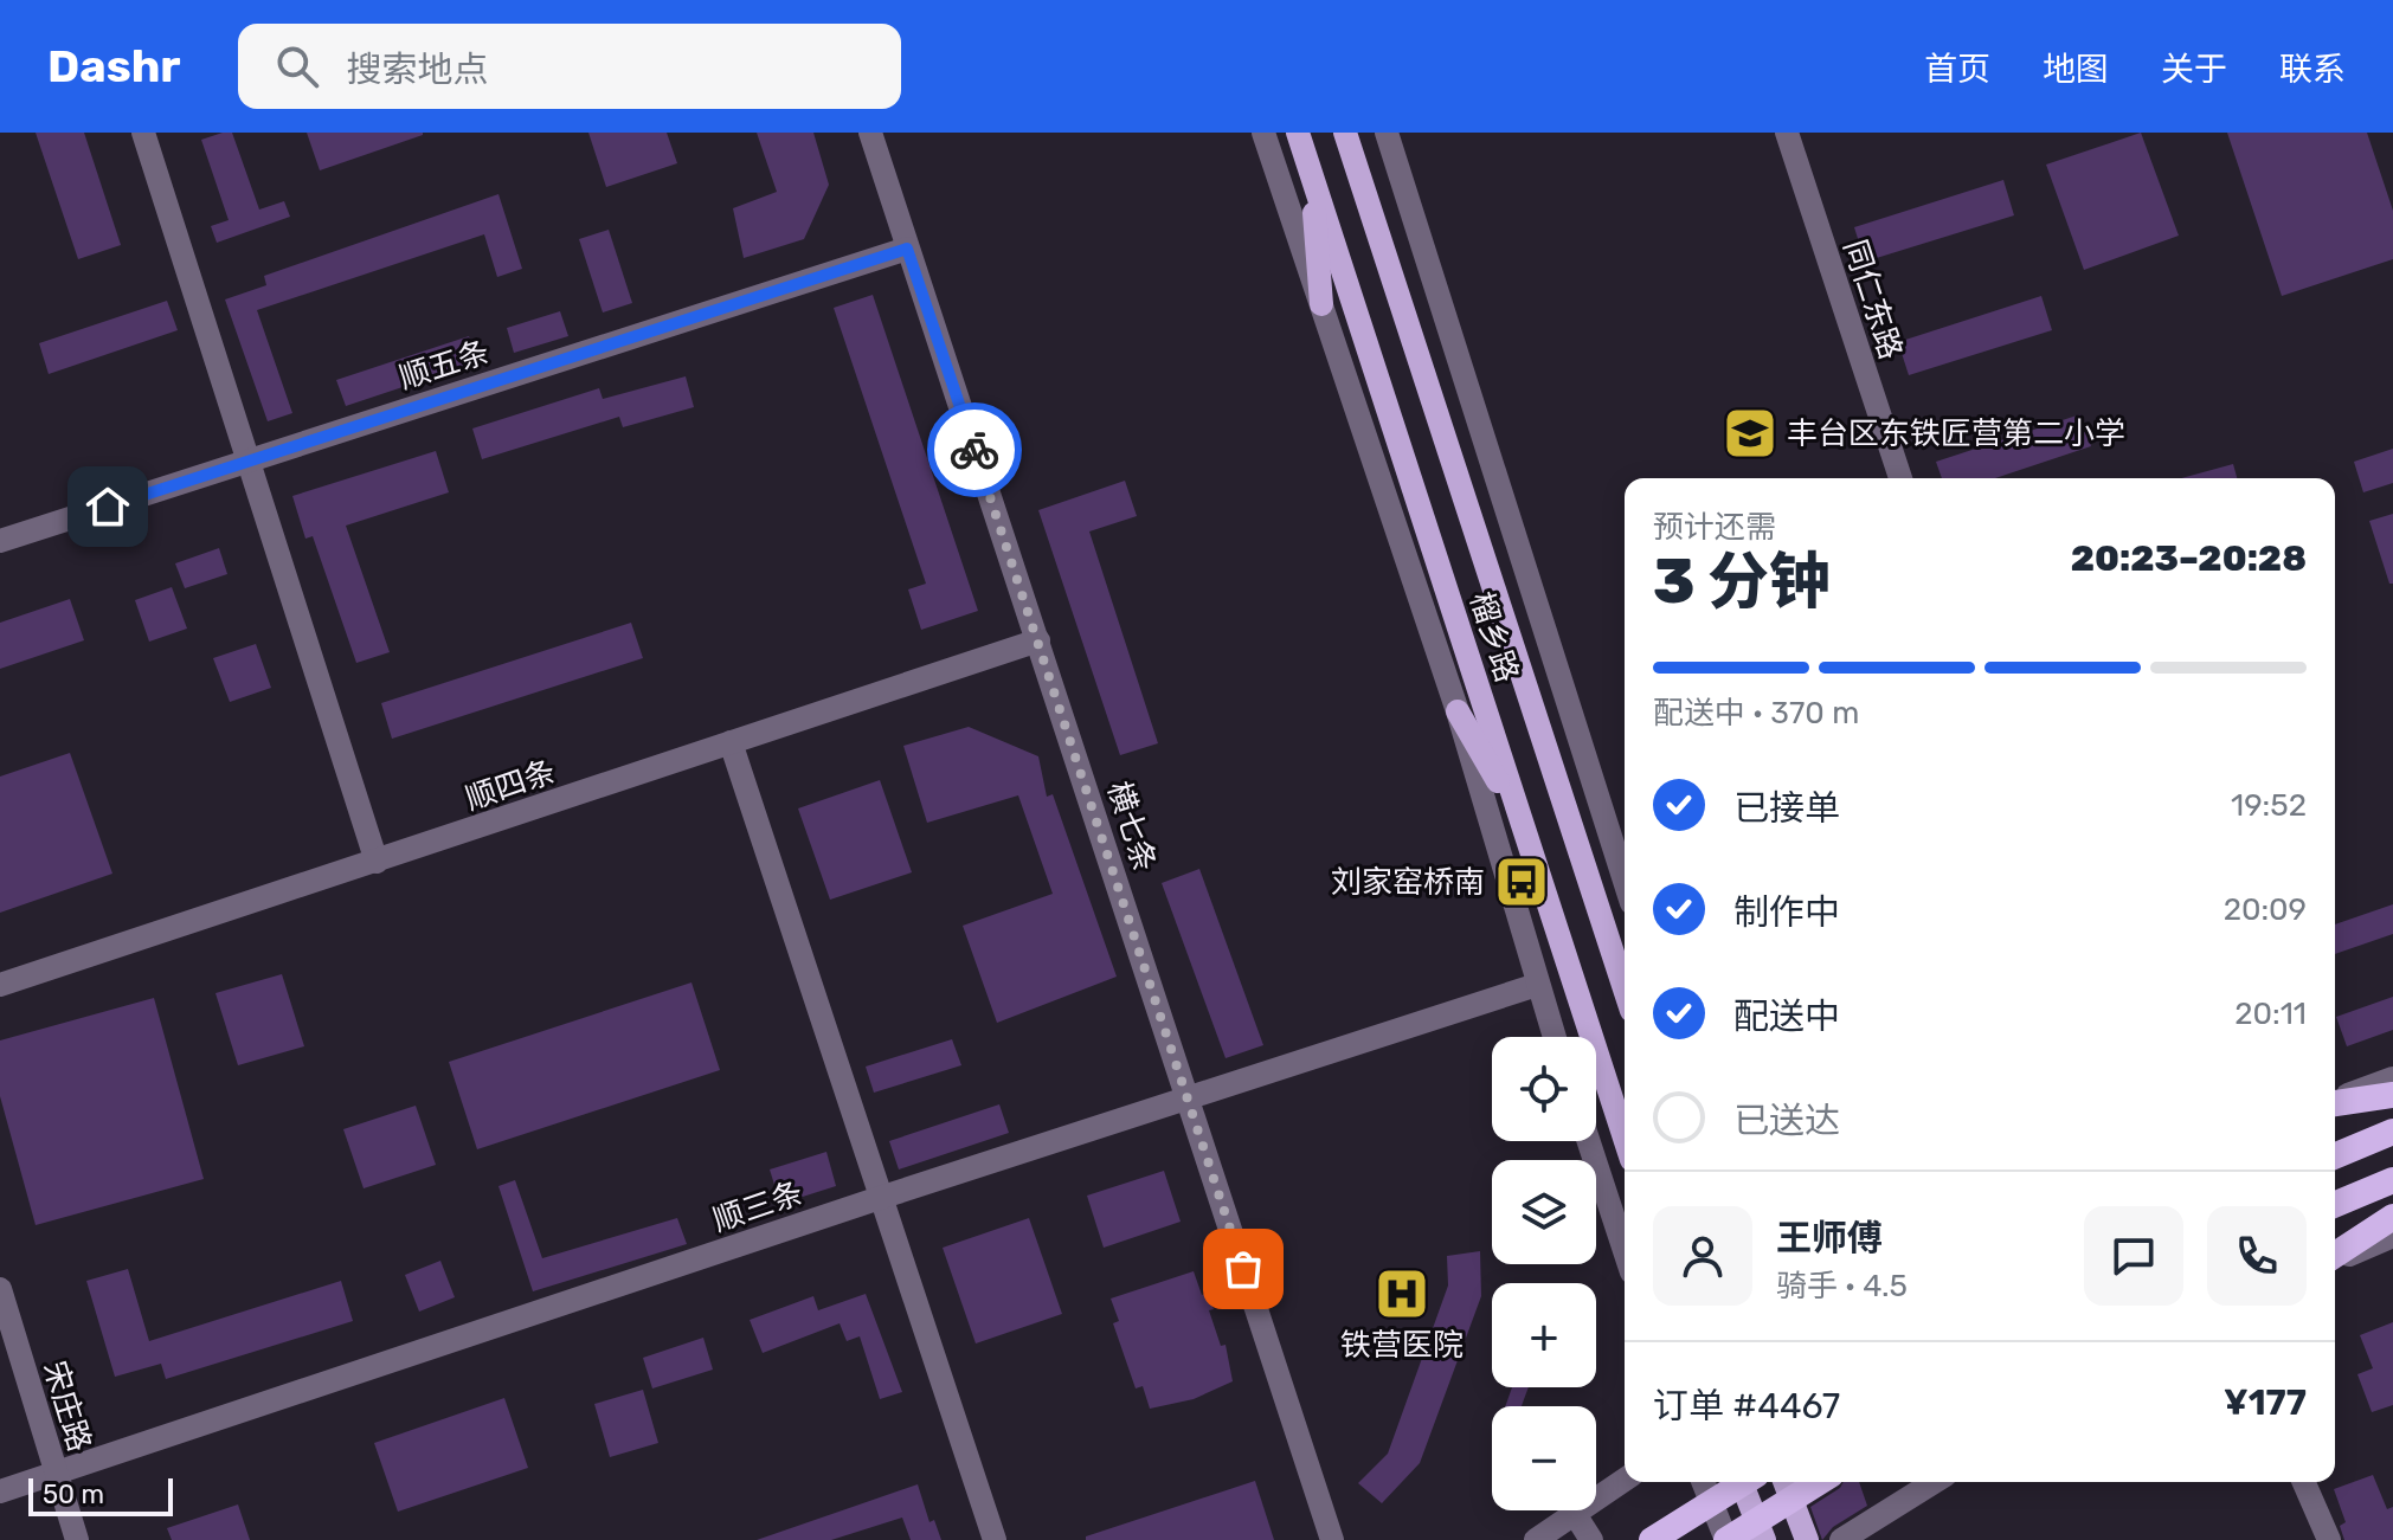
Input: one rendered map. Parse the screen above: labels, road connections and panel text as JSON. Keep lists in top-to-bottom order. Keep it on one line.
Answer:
{"streets":{"main road":["榴乡路"],"street":["同仁东路","顺五条","顺四条","横七条","顺三条","宋庄路"]},"crossings":[["顺五条","横七条"],["榴乡路","顺三条"],["顺四条","横七条"],["横七条","顺三条"],["顺三条","宋庄路"]],"places":{"school or university":["丰台区东铁匠营第二小学"],"bus stop":["刘家窑桥南"],"hospital":["铁营医院"]},"scale_bar":"50 m","page":{"header":"Dashr","search":"搜索地点","nav":["首页","地图","关于","联系"],"heading":["3 分钟","预计还需","20:23–20:28"],"panel":["王师傅","骑手 · 4.5","订单 #4467","¥177"],"bar":"配送中 · 370 m","list":[["已接单","19:52"],["制作中","20:09"],["配送中","20:11"],"已送达"],"map_buttons":["+","−"],"scale":"50 m"}}
